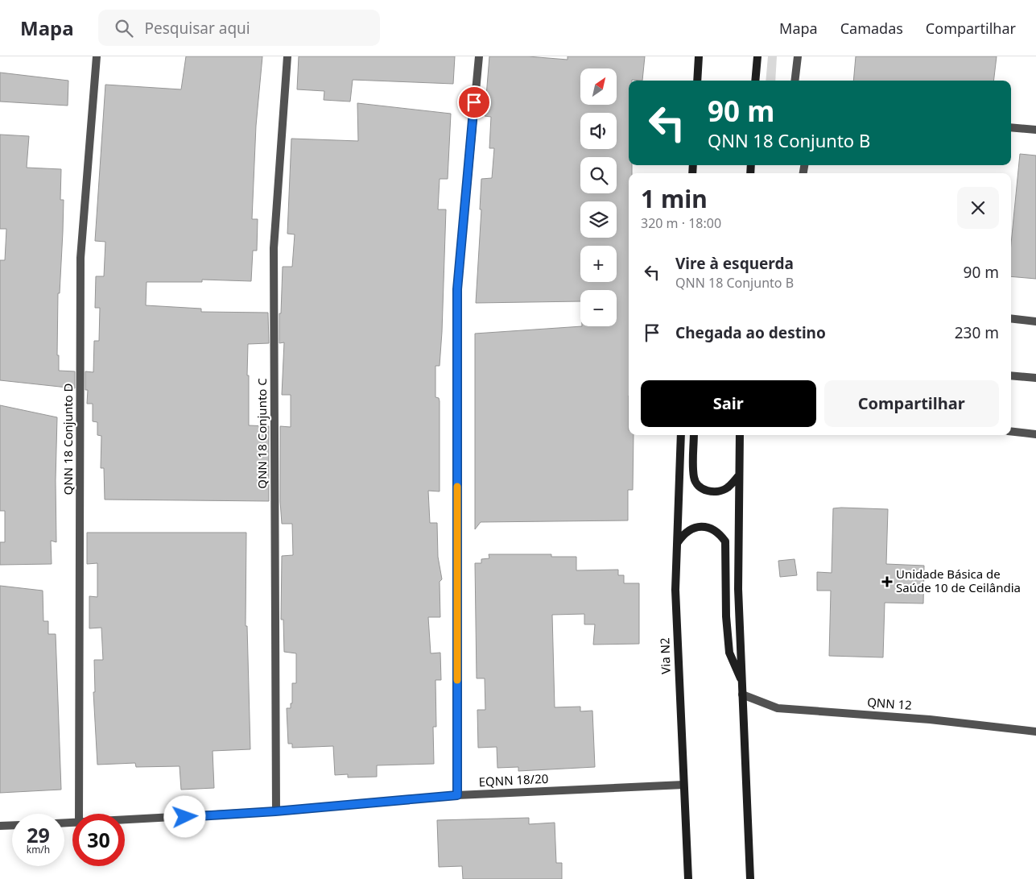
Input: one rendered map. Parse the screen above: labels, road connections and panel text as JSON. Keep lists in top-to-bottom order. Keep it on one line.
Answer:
{"streets":{"main road":["Via N2"],"street":["QNN 18 Conjunto C","QNN 18 Conjunto D","QNN 12","EQNN 18/20"]},"crossings":[["QNN 18 Conjunto C","EQNN 18/20"],["Via N2","EQNN 18/20"]],"places":{"health":["Unidade Básica de Saúde 10 de Ceilândia"]},"north":"top right","page":{"header":"Mapa","search":"Pesquisar aqui","nav":["Mapa","Camadas","Compartilhar"],"map_buttons":["+","−"],"turn":["90 m","QNN 18 Conjunto B"],"heading":["1 min","320 m · 18:00"],"list":[{"name":"Vire à esquerda","note":"QNN 18 Conjunto B","value":"90 m"},{"name":"Chegada ao destino","value":"230 m"}],"buttons":["Sair","Compartilhar"],"speed":"29 km/h","limit":"30"}}
